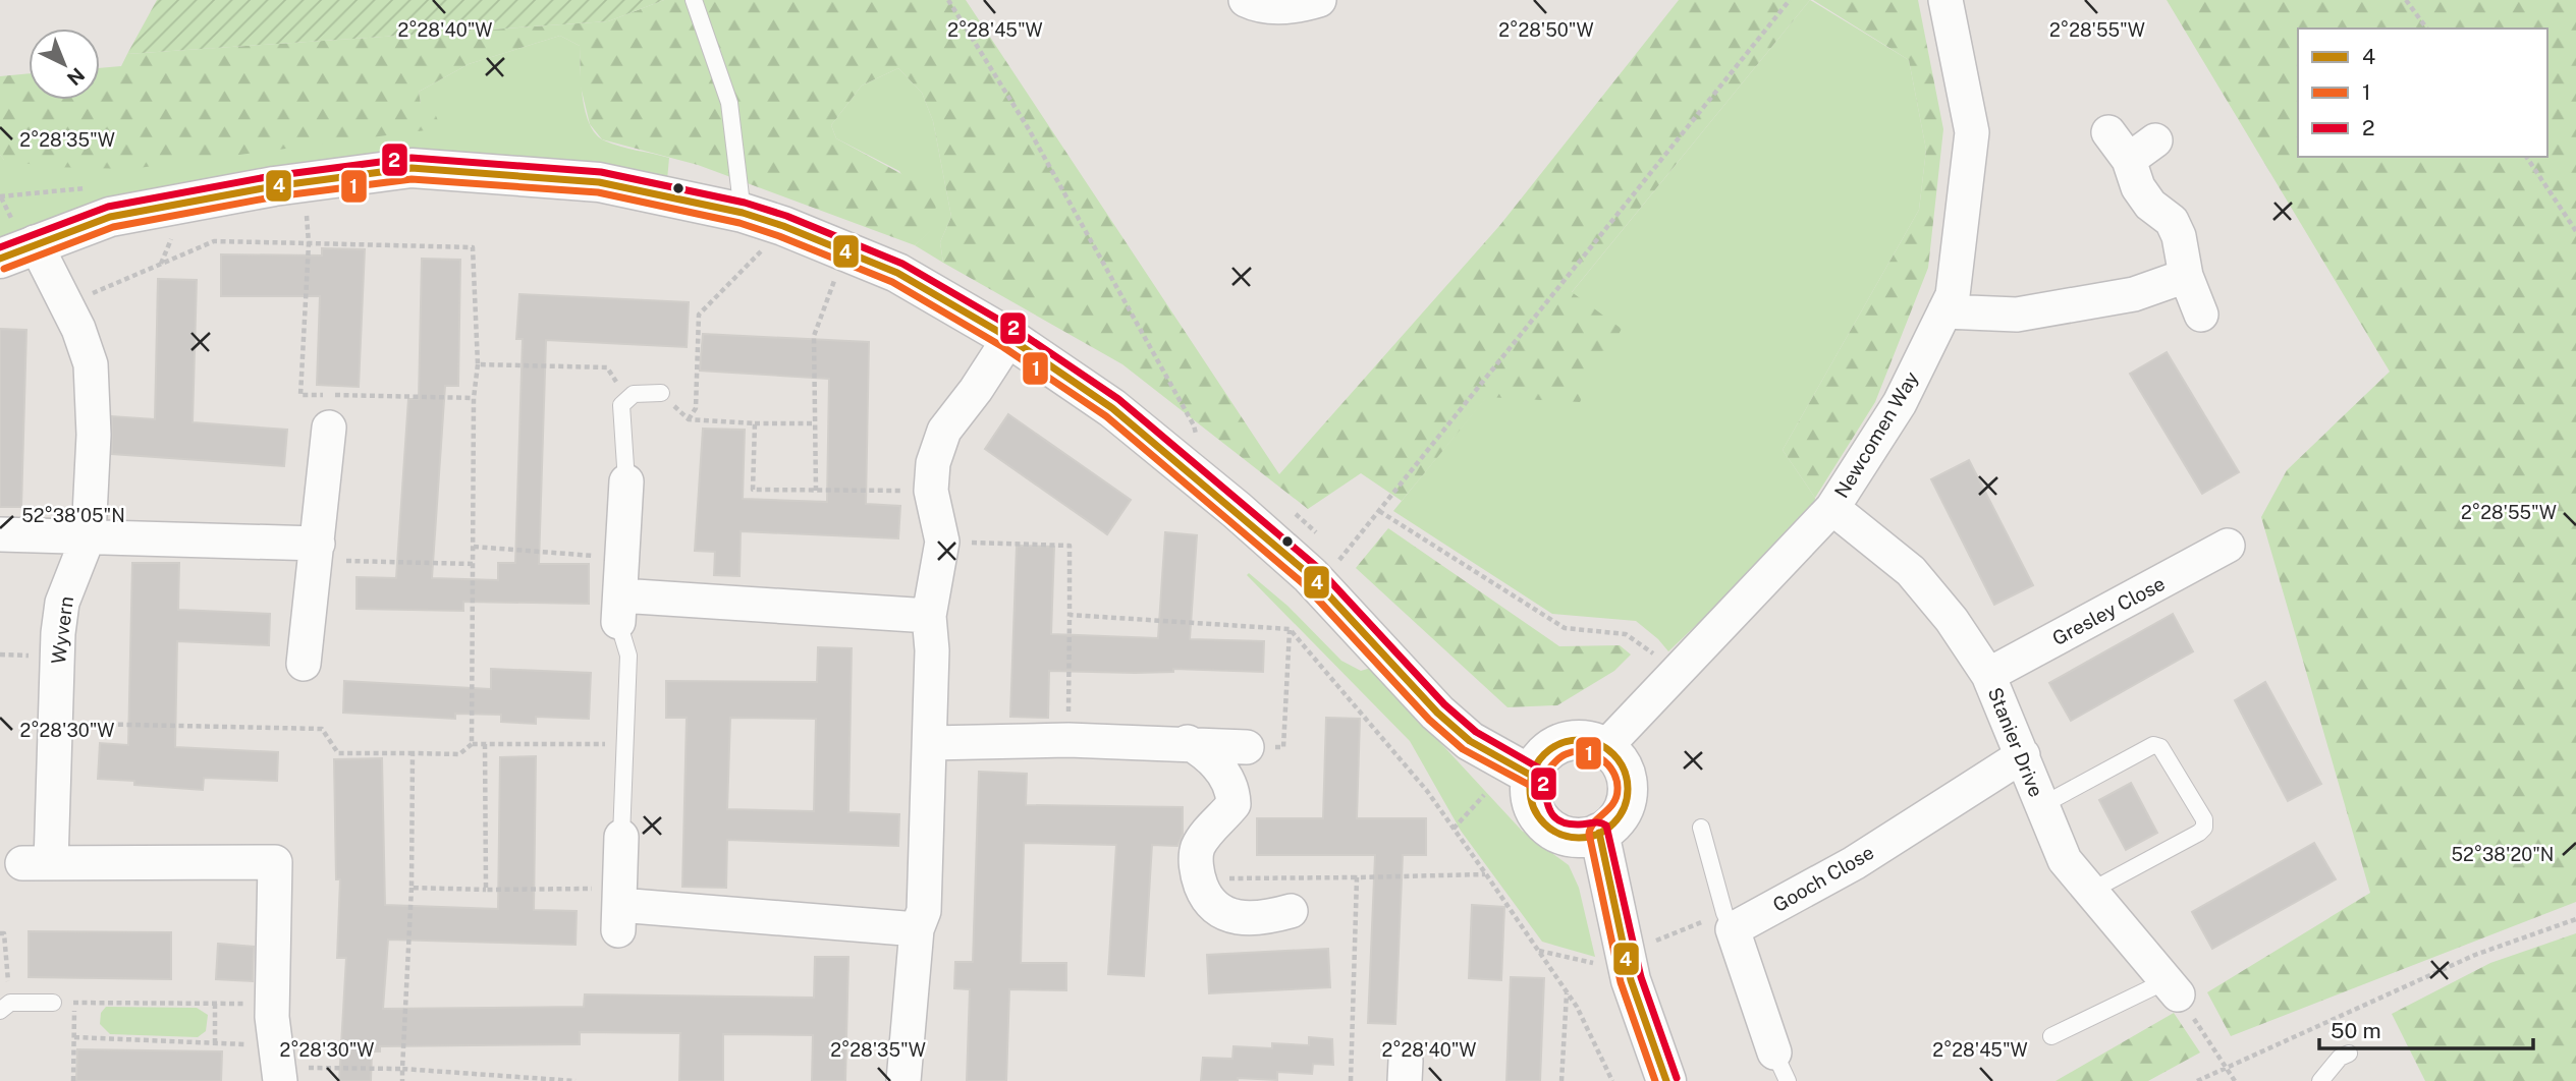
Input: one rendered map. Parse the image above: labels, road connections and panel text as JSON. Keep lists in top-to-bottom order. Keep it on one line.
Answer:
{"streets":{"street":["Newcomen Way","Gresley Close","Wyvern","Stanier Drive","Gooch Close"]},"crossings":[["Newcomen Way","Stanier Drive"],["Gresley Close","Stanier Drive"],["Stanier Drive","Gooch Close"]],"lines":["transit line 2","transit line 4","transit line 1"],"legend":["4","1","2"],"scale_bar":"50 m","north":"bottom right","coordinates":["2°28'40\"W","2°28'45\"W","2°28'50\"W","2°28'55\"W","2°28'35\"W","52°38'05\"N","2°28'30\"W","52°38'20\"N"]}
